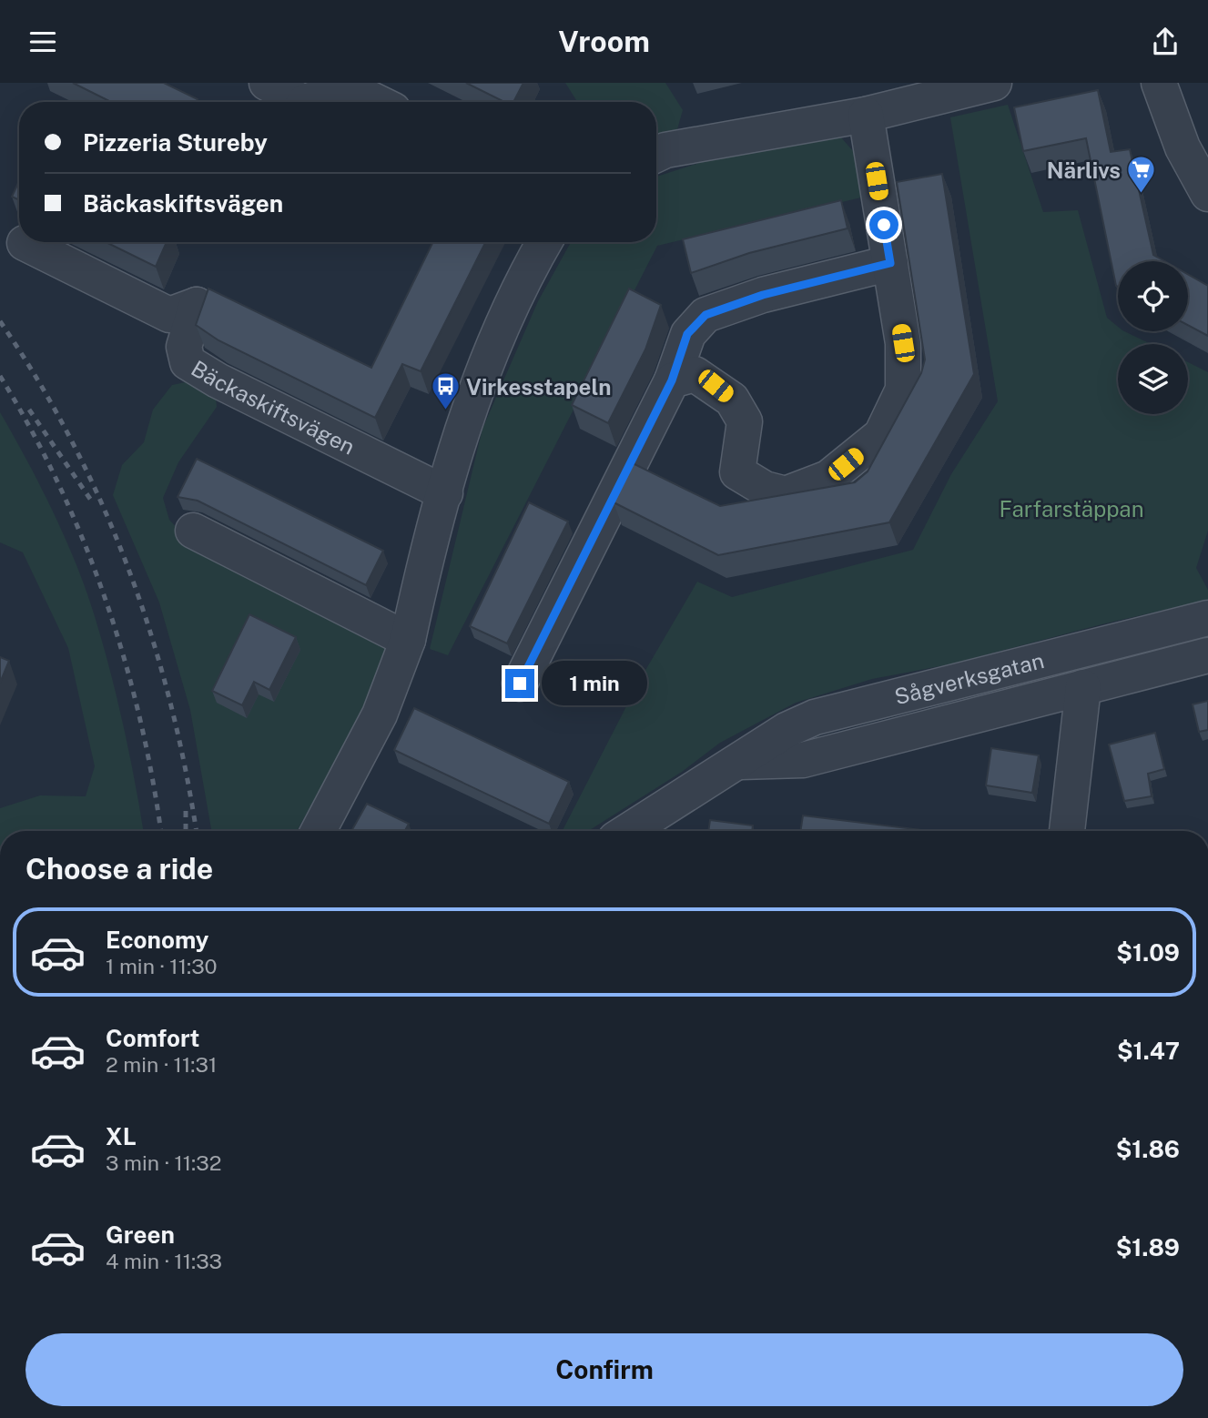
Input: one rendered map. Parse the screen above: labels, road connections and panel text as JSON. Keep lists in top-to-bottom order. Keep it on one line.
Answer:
{"streets":{"street":["Bäckaskiftsvägen","Sågverksgatan"]},"parks":["Farfarstäppan"],"places":{"supermarket":["Närlivs"],"bus stop":["Virkesstapeln"]},"page":{"header":"Vroom","banner":["Pizzeria Stureby","Bäckaskiftsvägen"],"bubble":"1 min","heading":"Choose a ride","list":[{"name":"Economy","note":"1 min · 11:30","value":"$1.09"},{"name":"Comfort","note":"2 min · 11:31","value":"$1.47"},{"name":"XL","note":"3 min · 11:32","value":"$1.86"},{"name":"Green","note":"4 min · 11:33","value":"$1.89"}],"buttons":"Confirm"}}
